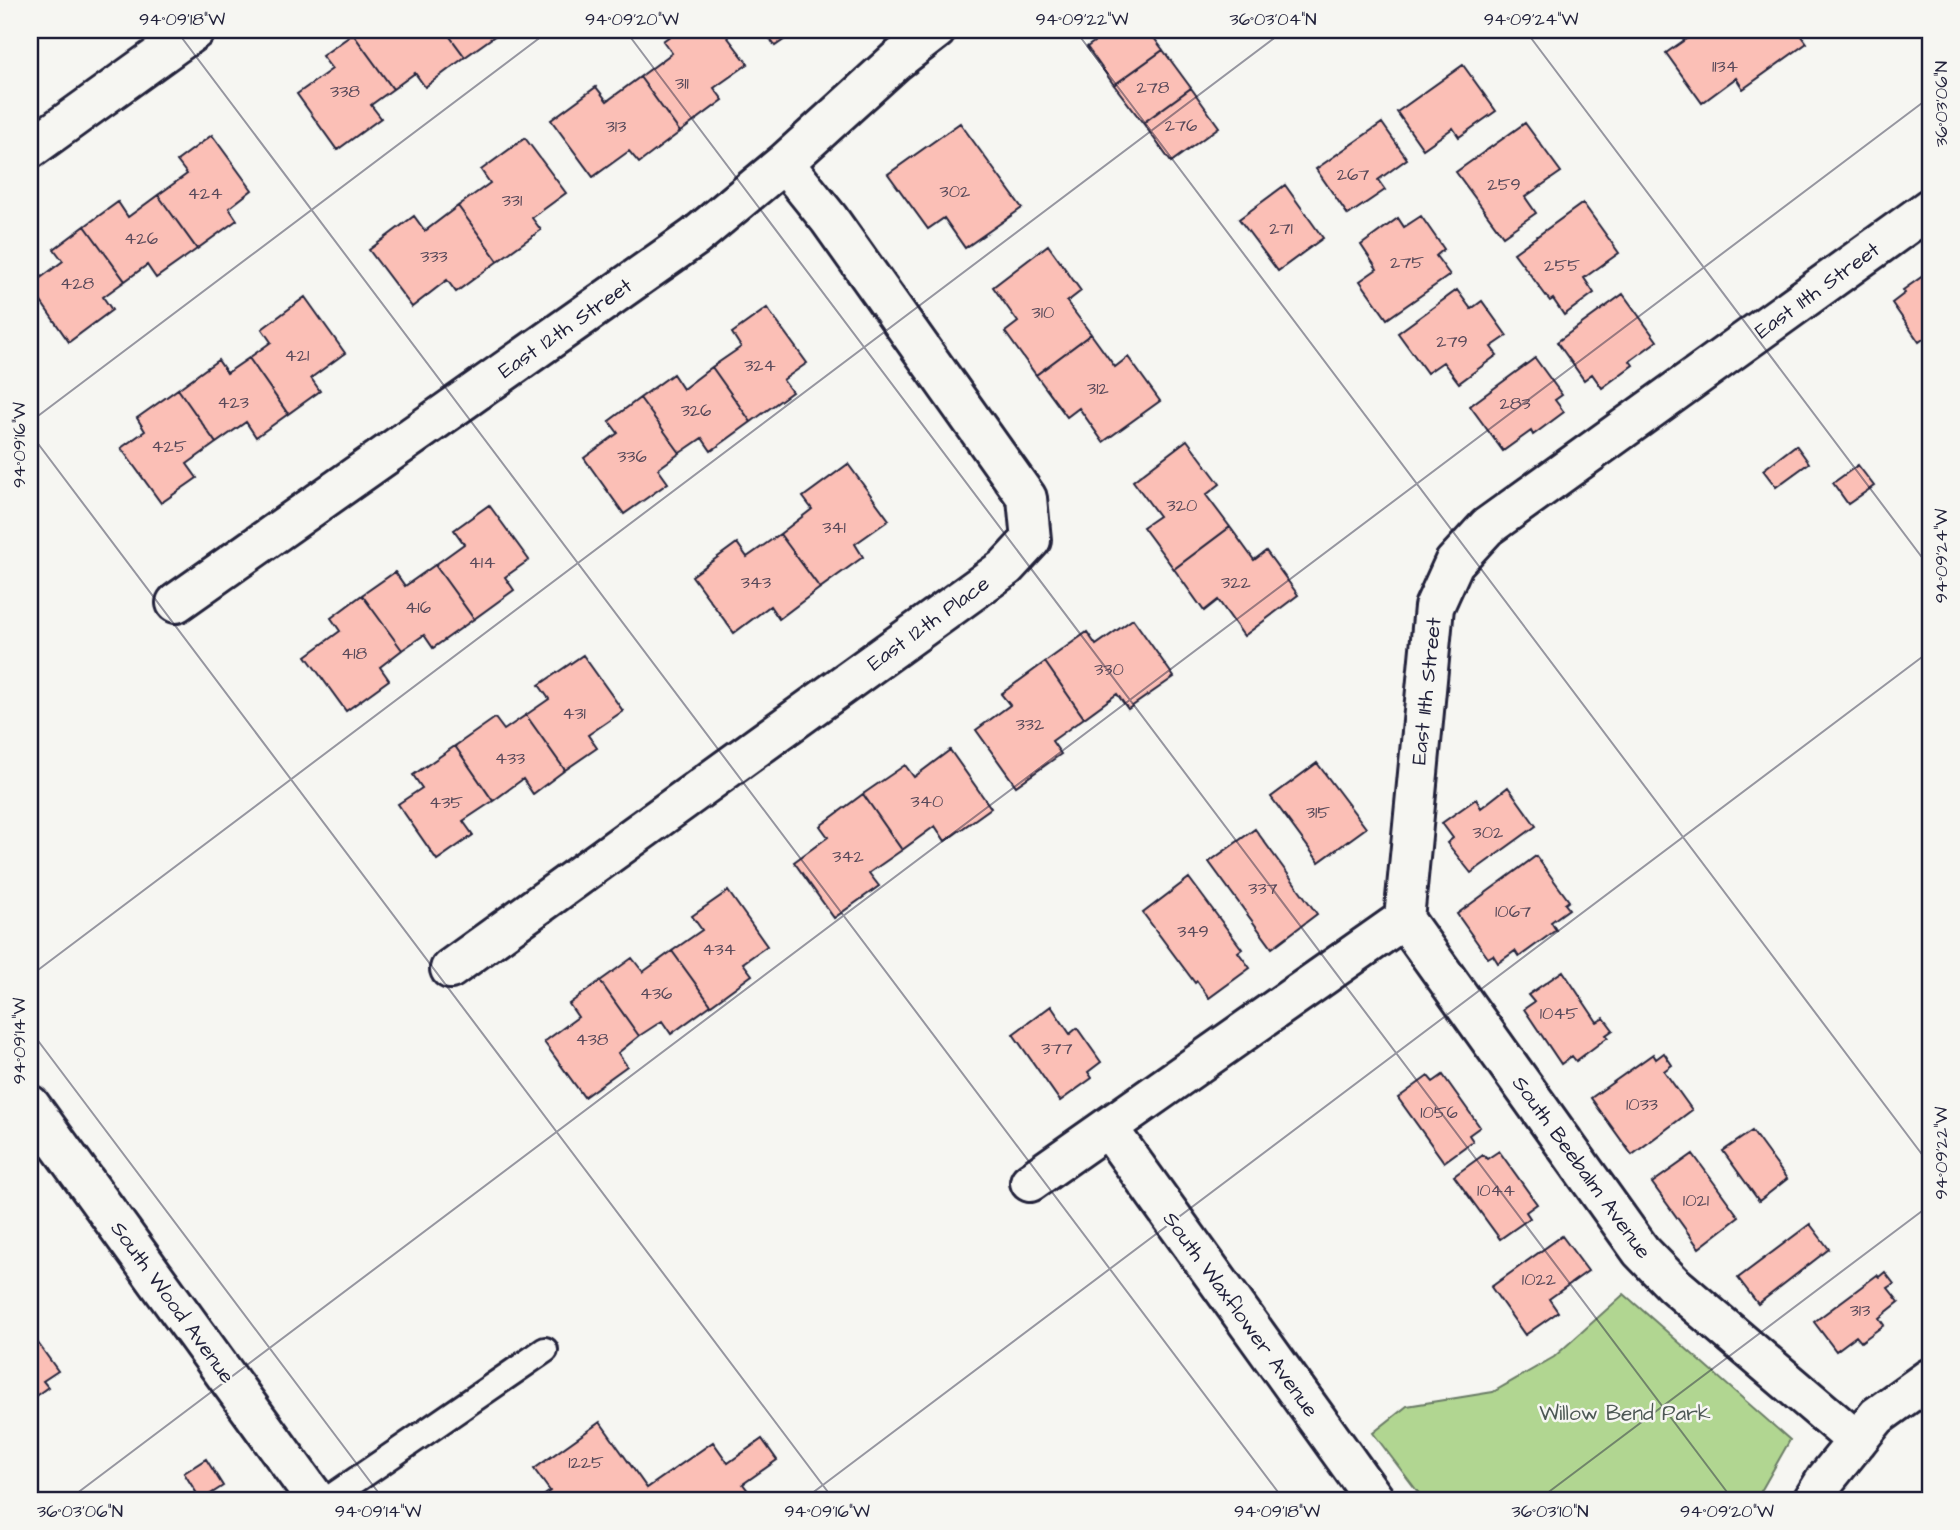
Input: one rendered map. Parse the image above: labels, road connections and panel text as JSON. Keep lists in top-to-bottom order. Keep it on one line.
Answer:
{"streets":{"street":["East 11th Street","East 12th Street","East 12th Place","South Beebalm Avenue","South Wood Avenue","South Waxflower Avenue"]},"crossings":[["East 11th Street","South Beebalm Avenue"],["East 12th Street","East 12th Place"]],"parks":["Willow Bend Park"],"house_numbers":["1134","311","278","338","276","313","267","259","302","424","331","271","426","333","275","255","428","310","279","421","324","312","423","283","326","425","336","320","341","414","343","322","416","418","330","431","332","433","340","435","315","302","342","337","1067","349","434","436","1045","438","377","1033","1056","1044","1021","1022","313","1225"],"coordinates":["94°09'18\"W","94°09'20\"W","94°09'22\"W","36°03'04\"N","94°09'24\"W","36°03'06\"N","94°09'16\"W","94°09'14\"W","36°03'10\"N"]}
